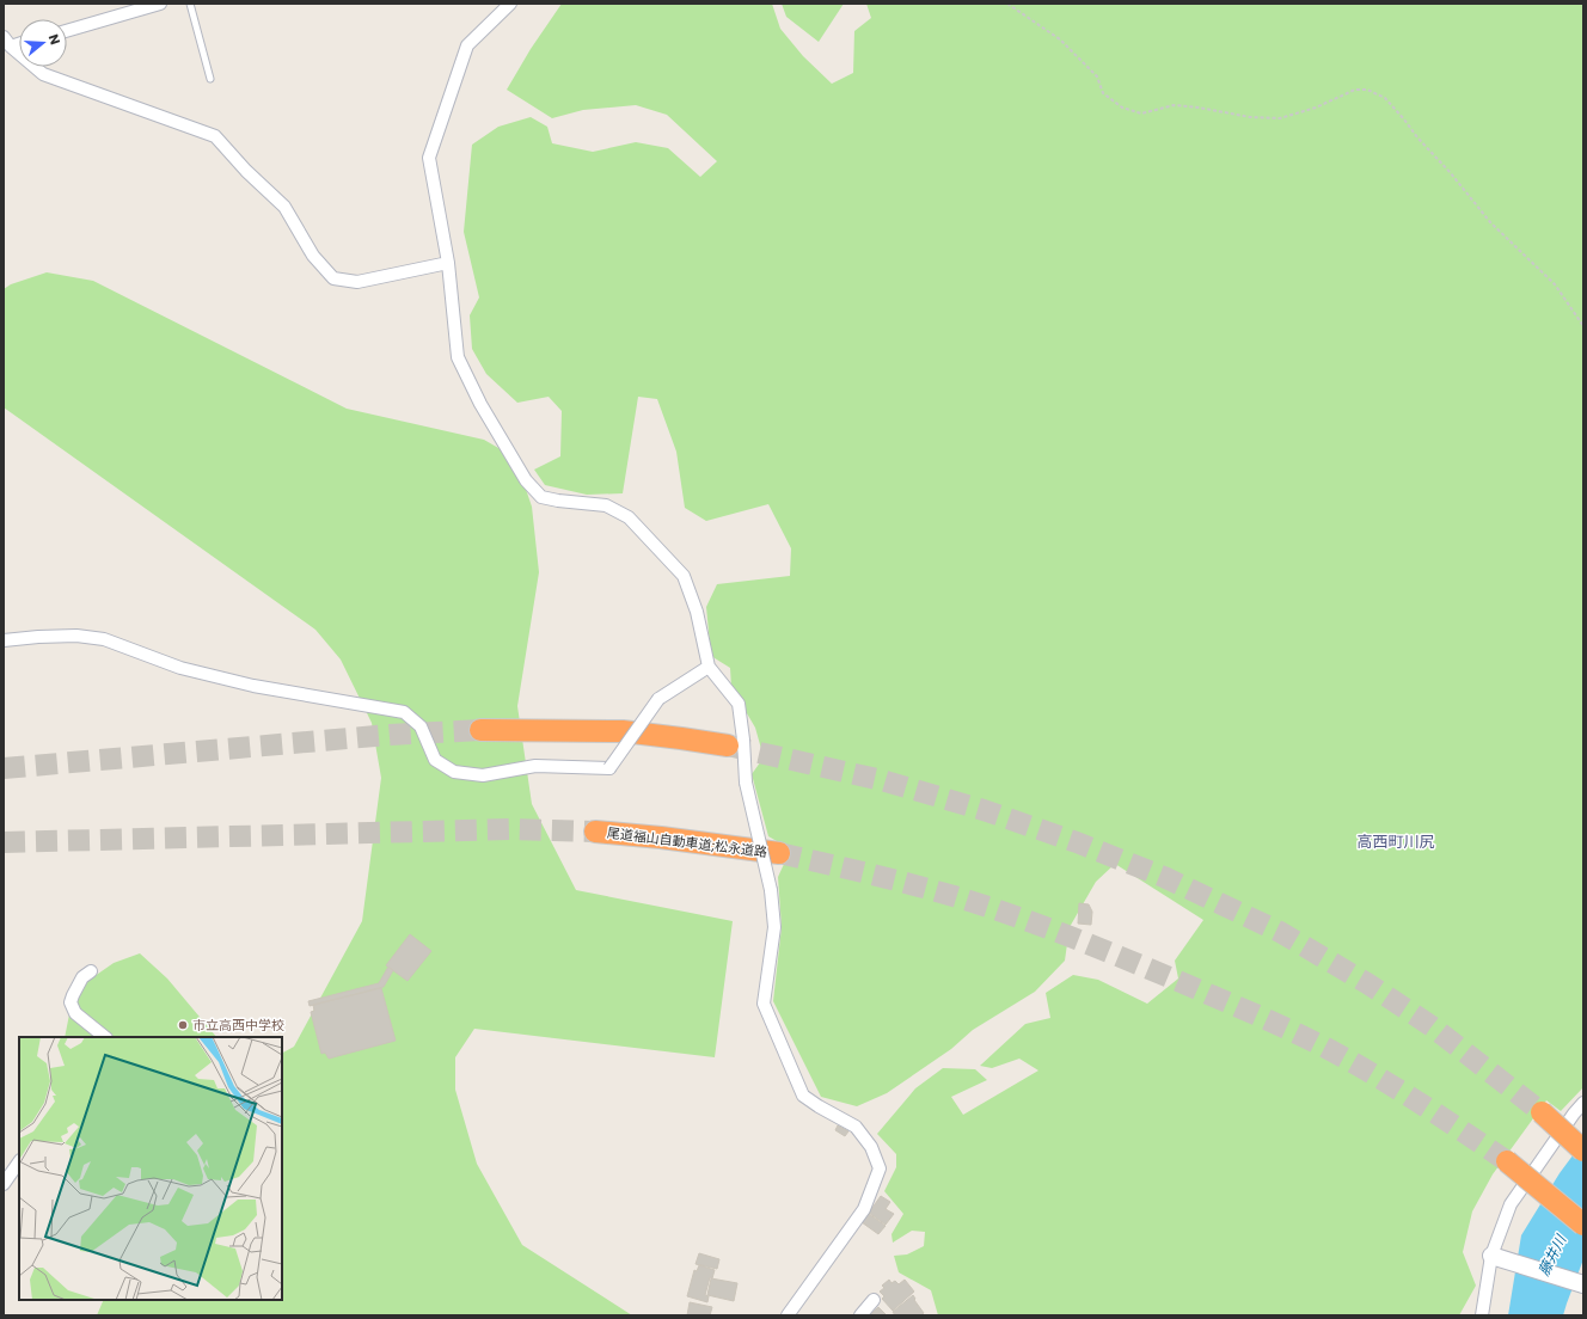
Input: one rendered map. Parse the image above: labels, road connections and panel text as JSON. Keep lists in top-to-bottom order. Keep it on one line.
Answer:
{"streets":{"highway":["尾道福山自動車道;松永道路"]},"districts":["高西町川尻"],"water":["藤井川"],"places":["市立高西中学校"],"north":"right"}
